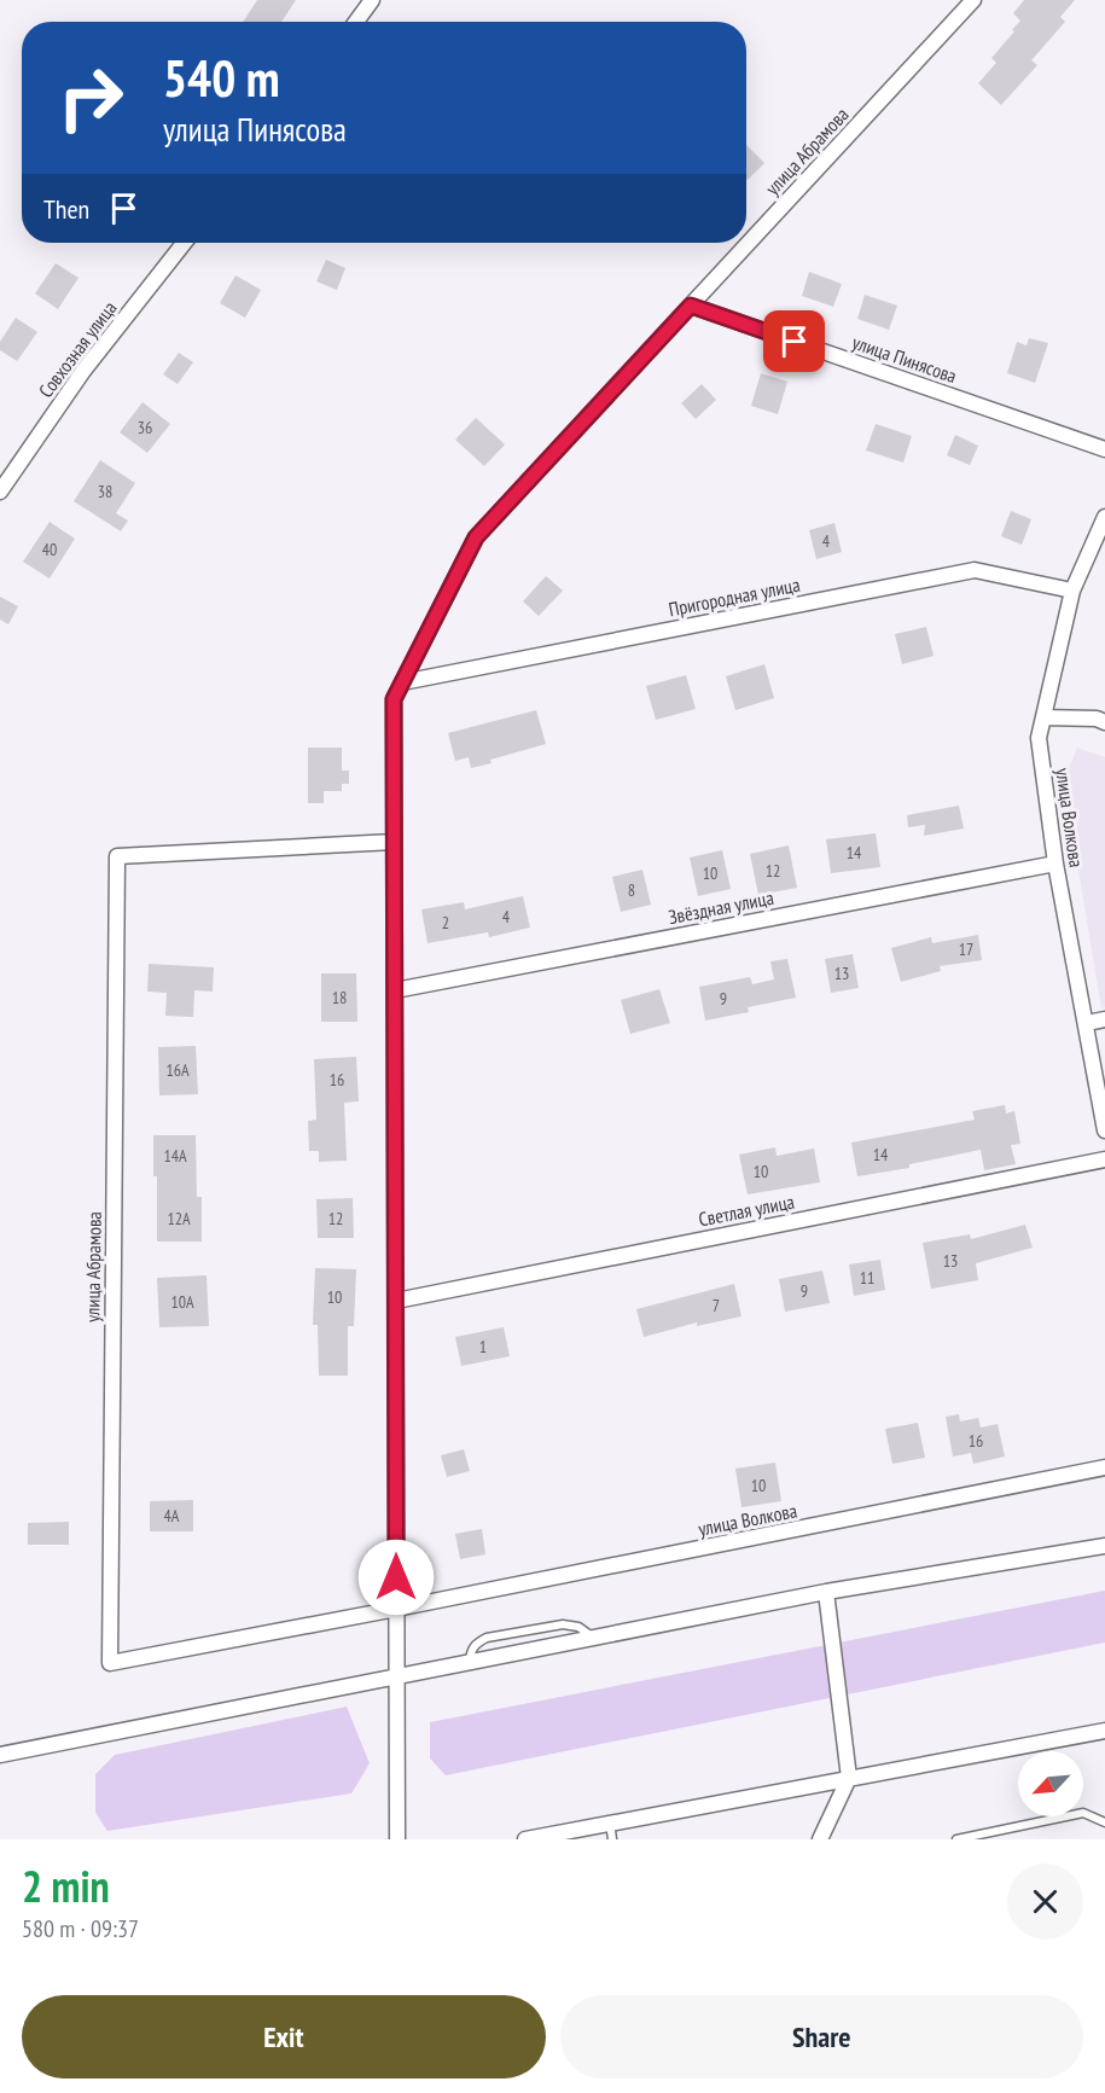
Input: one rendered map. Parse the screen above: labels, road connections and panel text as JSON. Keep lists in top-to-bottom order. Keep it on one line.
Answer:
{"streets":{"street":["улица Абрамова","Совхозная улица","улица Пинясова","Пригородная улица","улица Волкова","Звёздная улица","Светлая улица"]},"crossings":[["улица Абрамова","улица Пинясова"],["улица Абрамова","Пригородная улица"],["улица Абрамова","улица Волкова"],["улица Абрамова","Звёздная улица"],["улица Абрамова","Светлая улица"],["Пригородная улица","улица Волкова"],["улица Волкова","Звёздная улица"]],"house_numbers":["36","38","4","40","14","12","10","8","4","2","17","13","18","9","16А","16","14","14А","10","12А","12","13","11","9","10","10А","7","1","16","10","4А"],"north":"bottom left","page":{"turn":["540 m","улица Пинясова"],"then":"Then","heading":["2 min","580 m · 09:37"],"buttons":["Exit","Share"]}}
